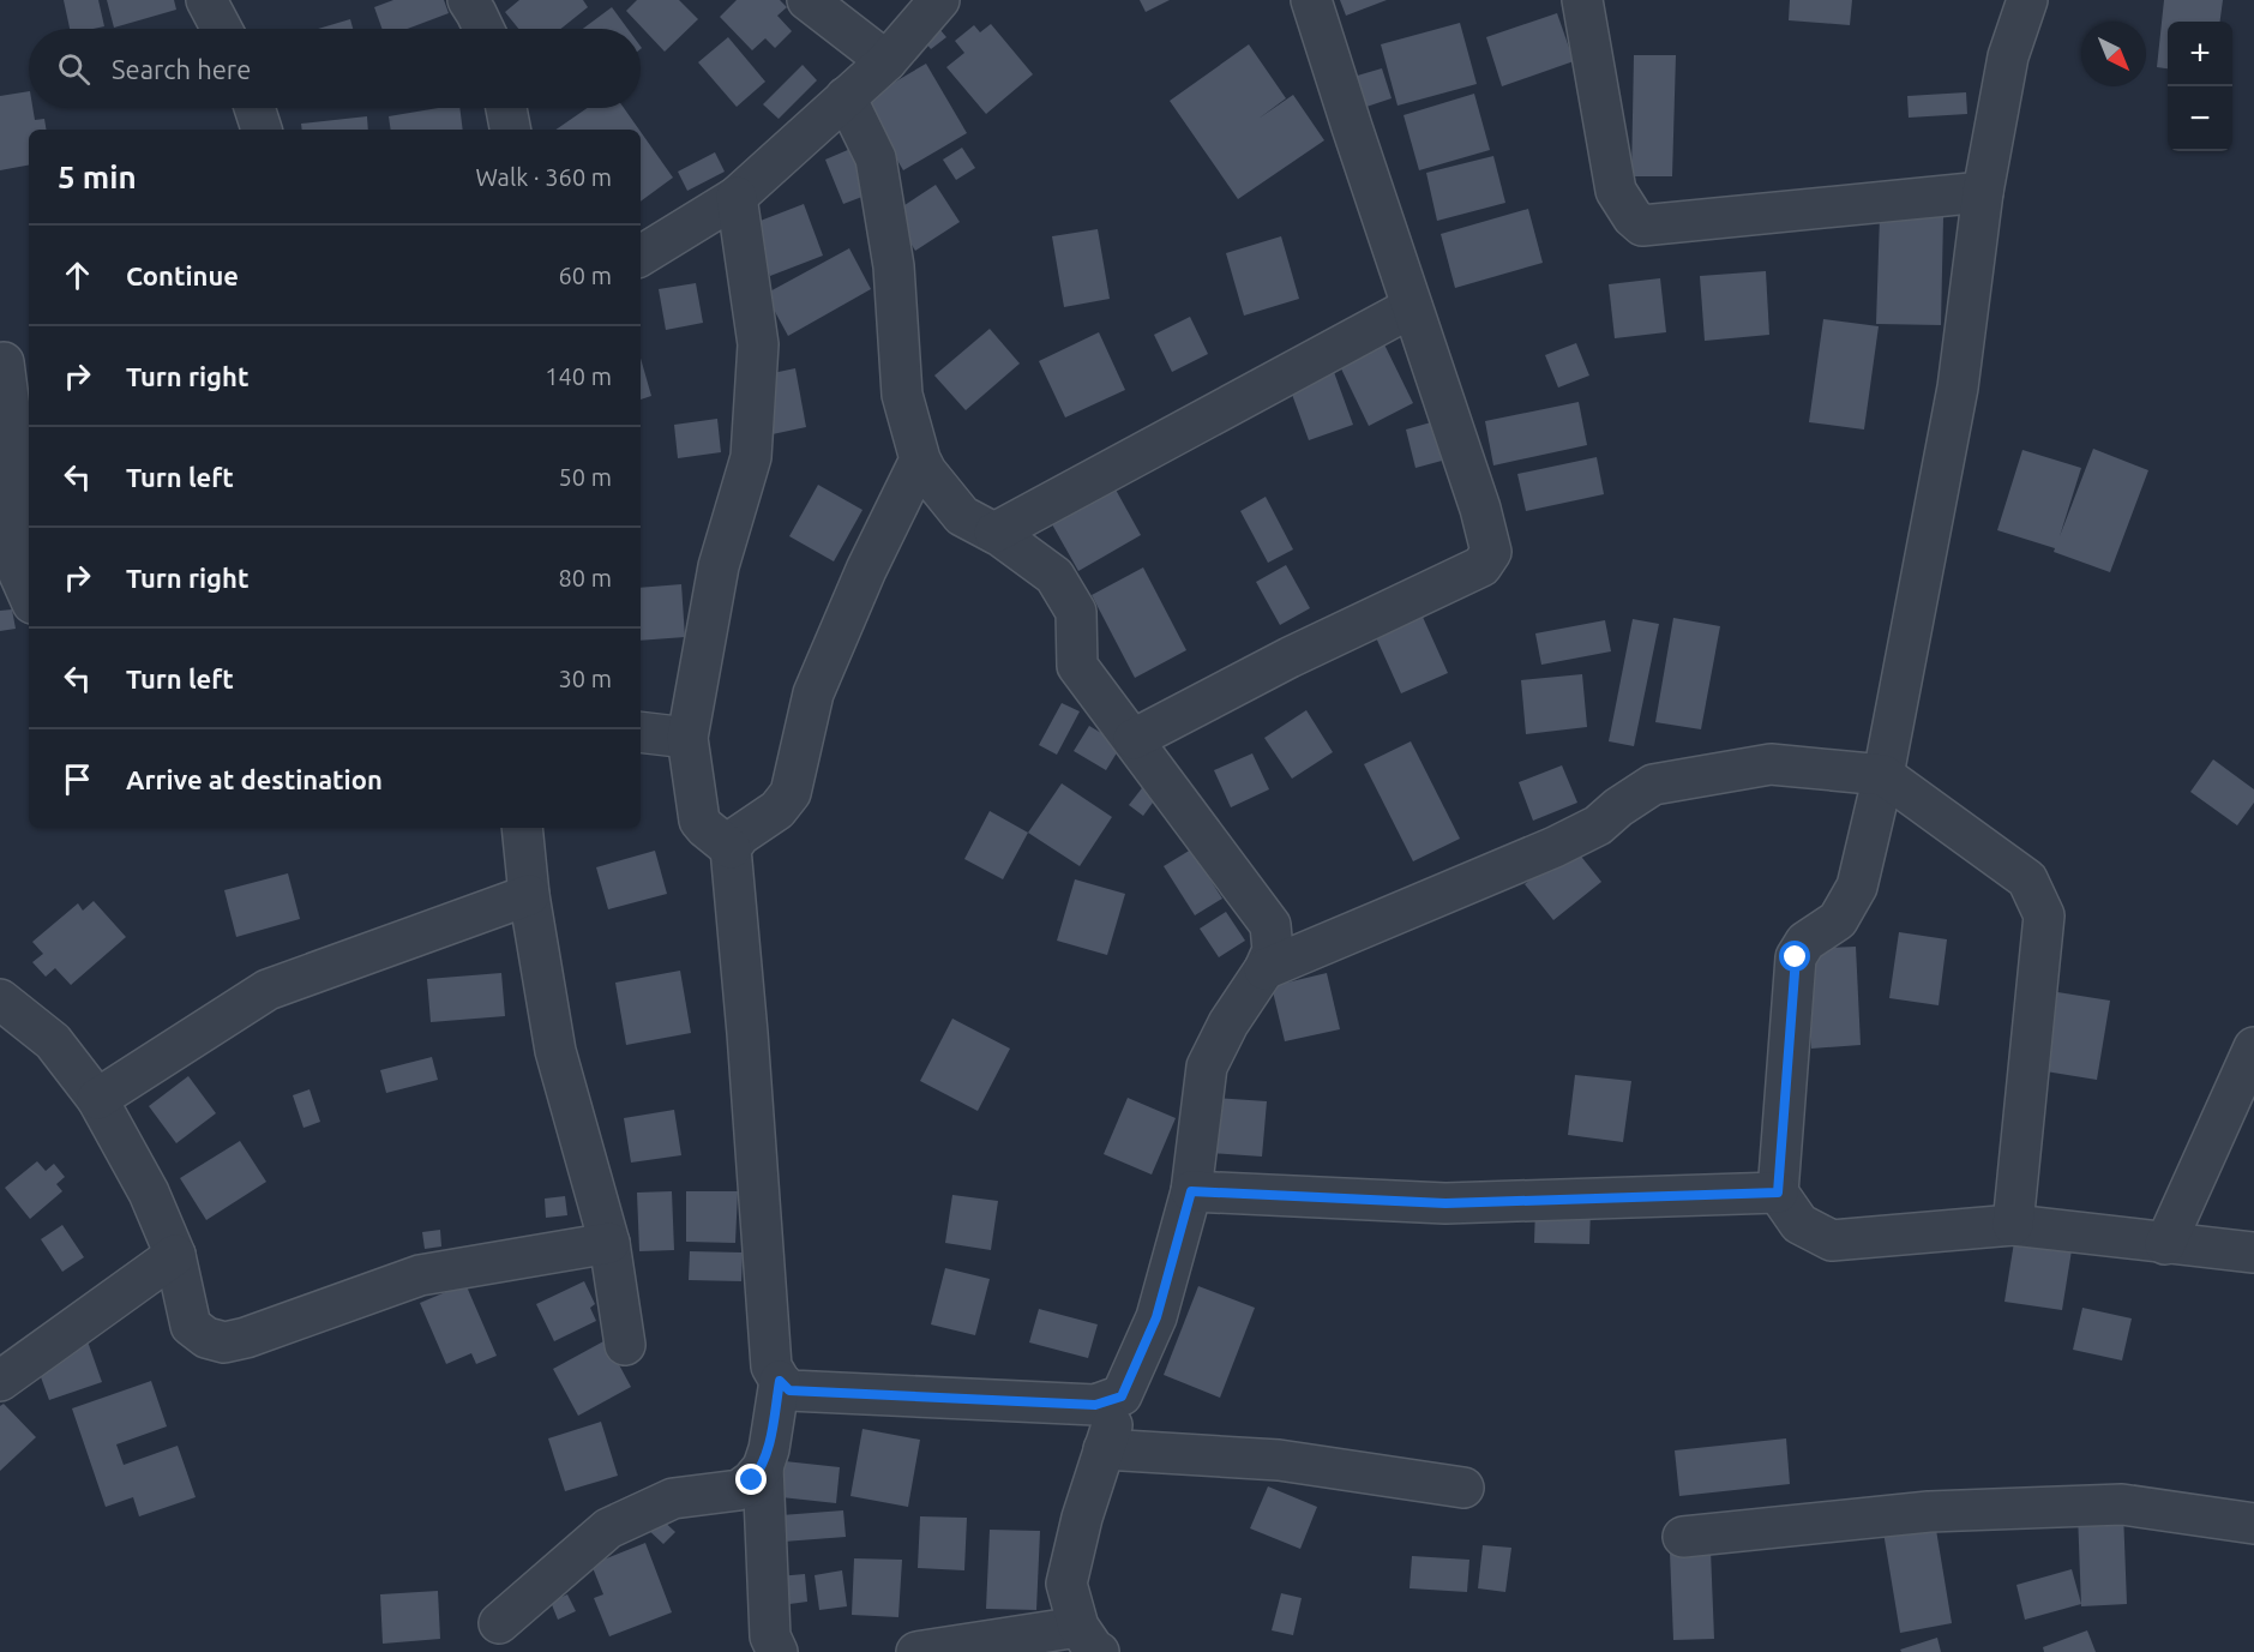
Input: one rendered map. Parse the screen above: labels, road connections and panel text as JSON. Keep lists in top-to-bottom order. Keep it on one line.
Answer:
{"north":"bottom right","page":{"map_buttons":["+","−"],"search":"Search here","heading":["5 min","Walk · 360 m"],"list":[["Continue","60 m"],["Turn right","140 m"],["Turn left","50 m"],["Turn right","80 m"],["Turn left","30 m"],"Arrive at destination"]}}
